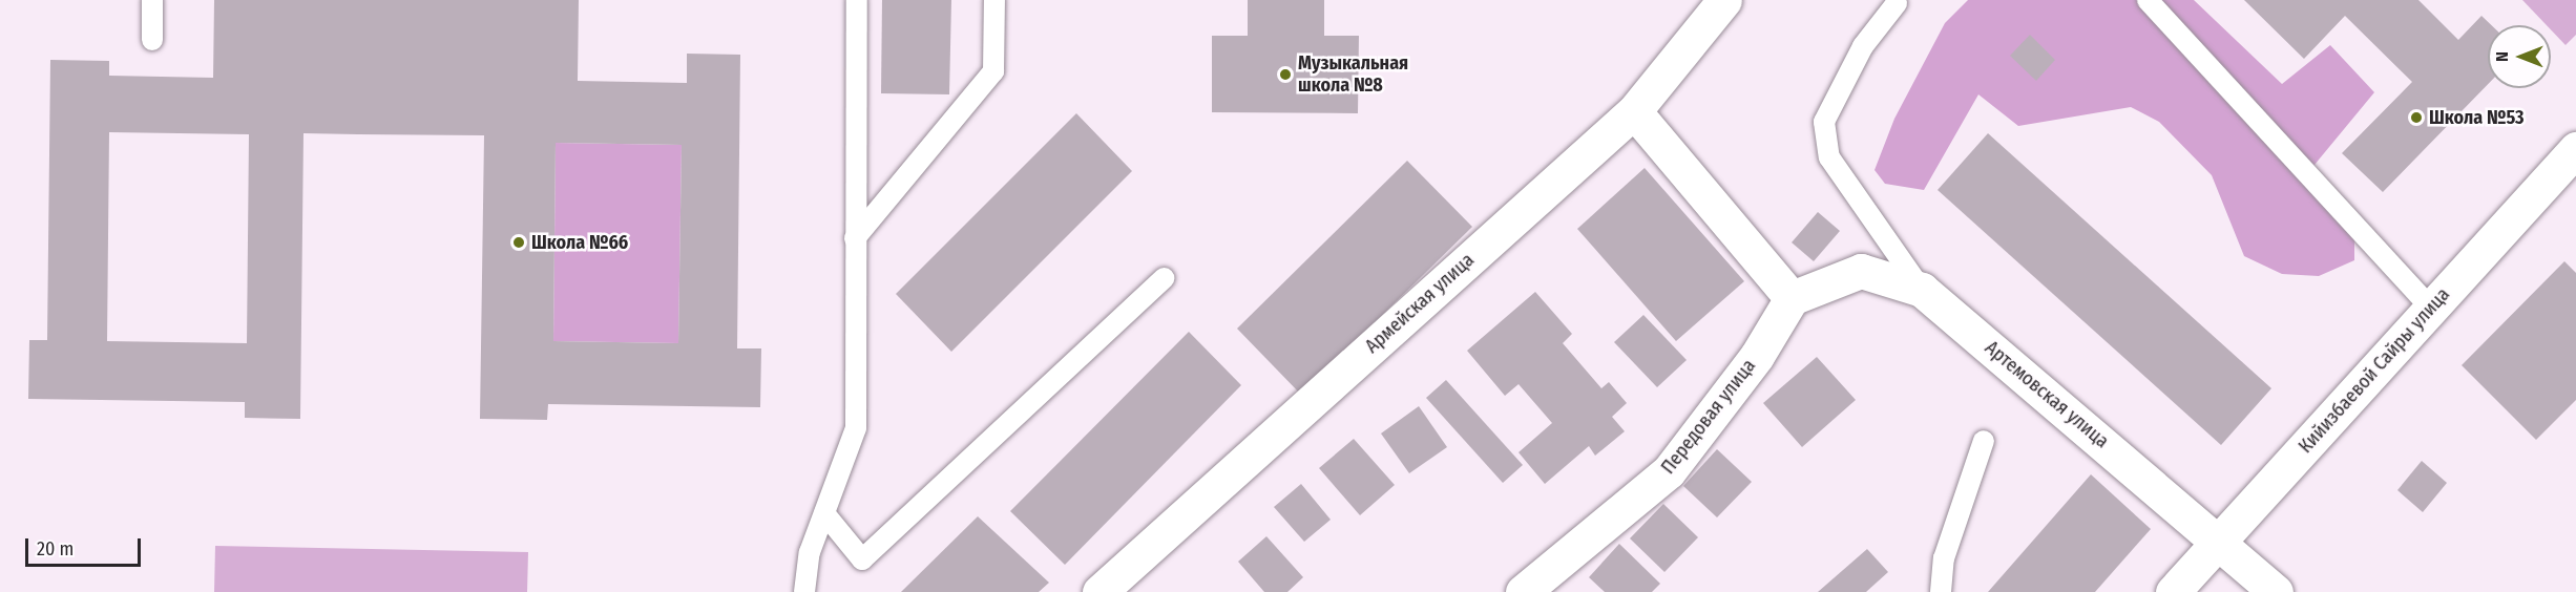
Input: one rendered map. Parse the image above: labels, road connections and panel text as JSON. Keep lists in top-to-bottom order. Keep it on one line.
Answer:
{"streets":{"street":["Армейская улица","Кийизбаевой Сайры улица","Артемовская улица","Передовая улица"]},"crossings":[["Кийизбаевой Сайры улица","Артемовская улица"],["Артемовская улица","Передовая улица"]],"places":["Музыкальная школа №8","Школа №53","Школа №66"],"scale_bar":"20 m","north":"left"}
